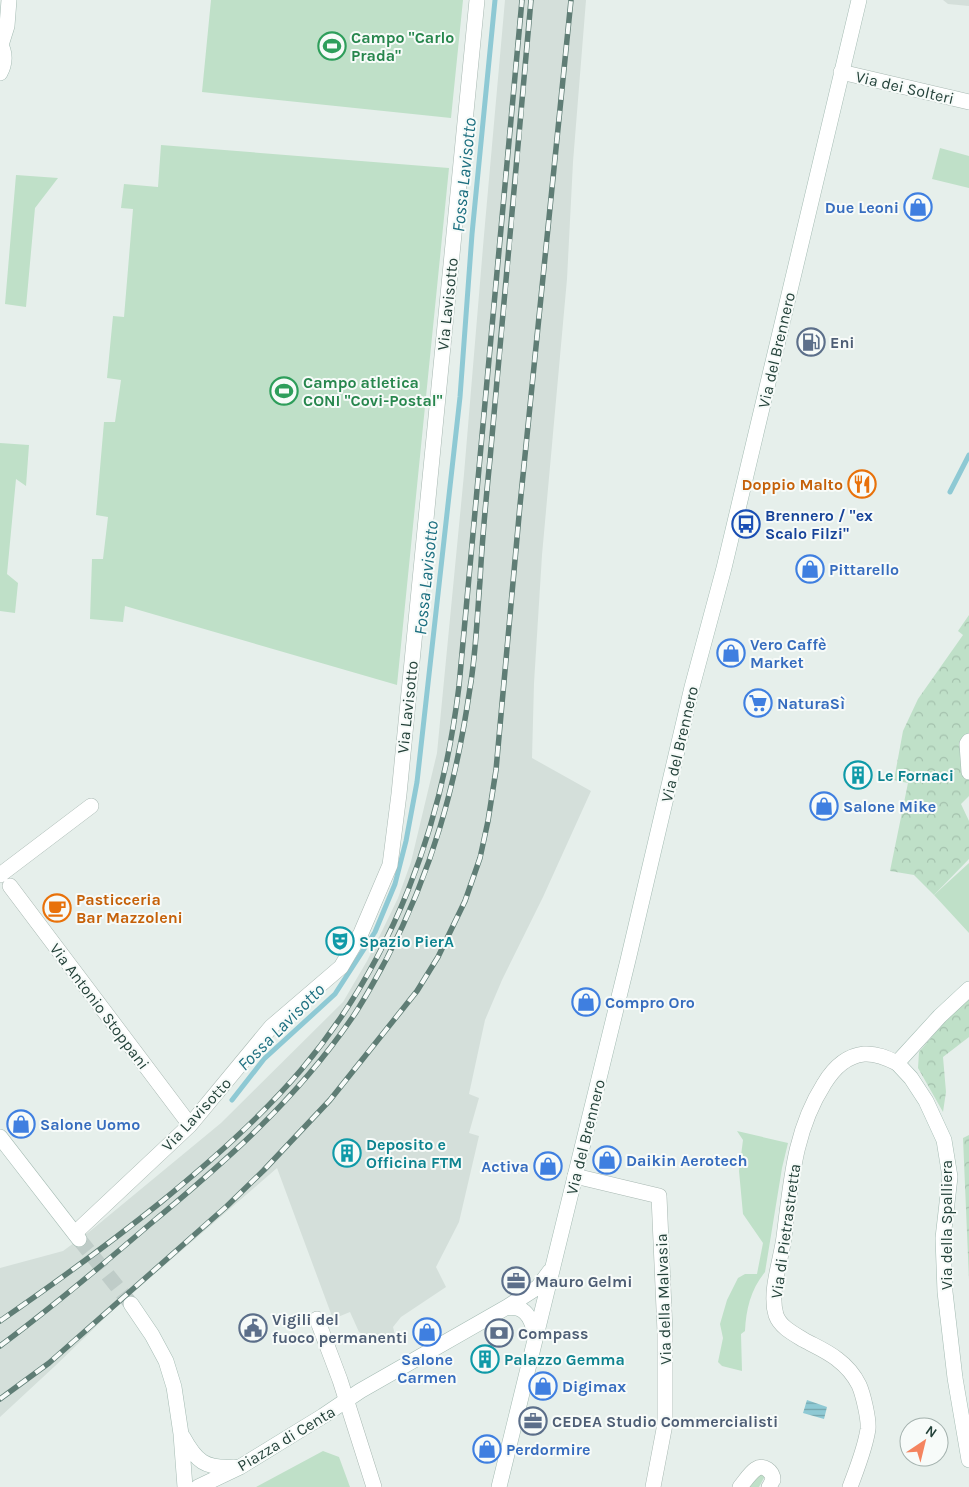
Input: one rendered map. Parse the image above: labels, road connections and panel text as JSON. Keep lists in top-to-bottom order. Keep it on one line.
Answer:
{"streets":{"street":["Via dei Solteri","Via Lavisotto","Via del Brennero","Via Antonio Stoppani","Via della Spalliera","Via di Pietrastretta","Via della Malvasia","Piazza di Centa"]},"crossings":[["Via dei Solteri","Via del Brennero"],["Via Lavisotto","Via Antonio Stoppani"],["Via del Brennero","Via della Malvasia"],["Via della Spalliera","Via di Pietrastretta"]],"water":["Fossa Lavisotto"],"places":{"sports":["Campo \"Carlo Prada\"","Campo atletica CONI \"Covi-Postal\""],"shop":["Due Leoni","Pittarello","Vero Caffè Market","Salone Mike","Compro Oro","Salone Uomo","Daikin Aerotech","Activa","Salone Carmen","Digimax","Perdormire"],"fuel station":["Eni"],"restaurant":["Doppio Malto"],"bus stop":["Brennero / \"ex Scalo Filzi\""],"supermarket":["NaturaSì"],"building":["Le Fornaci","Deposito e Officina FTM","Palazzo Gemma"],"cafe":["Pasticceria Bar Mazzoleni"],"theatre":["Spazio PierA"],"office":["Mauro Gelmi","CEDEA Studio Commercialisti"],"public building":["Vigili del fuoco permanenti"],"bank":["Compass"]},"north":"top right"}
